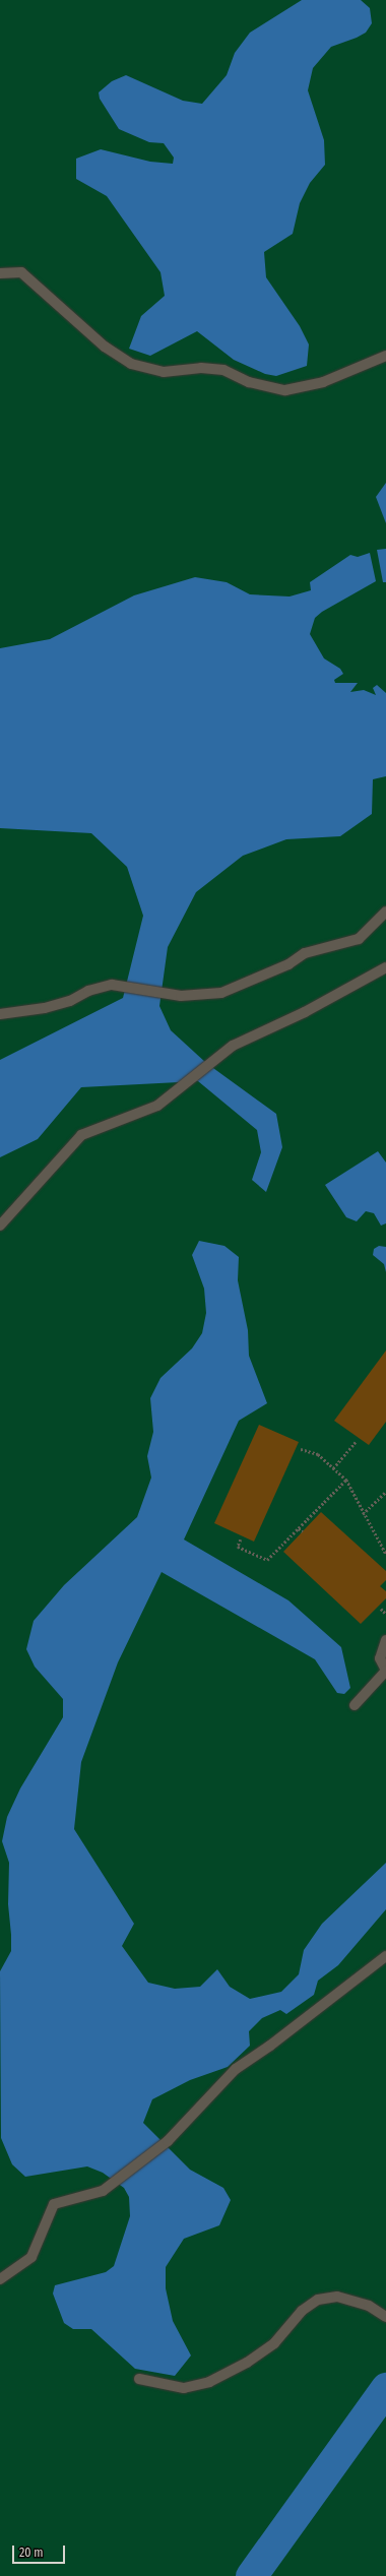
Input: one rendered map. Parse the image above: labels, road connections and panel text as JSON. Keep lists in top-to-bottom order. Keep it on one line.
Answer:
{"scale_bar":"20 m"}
